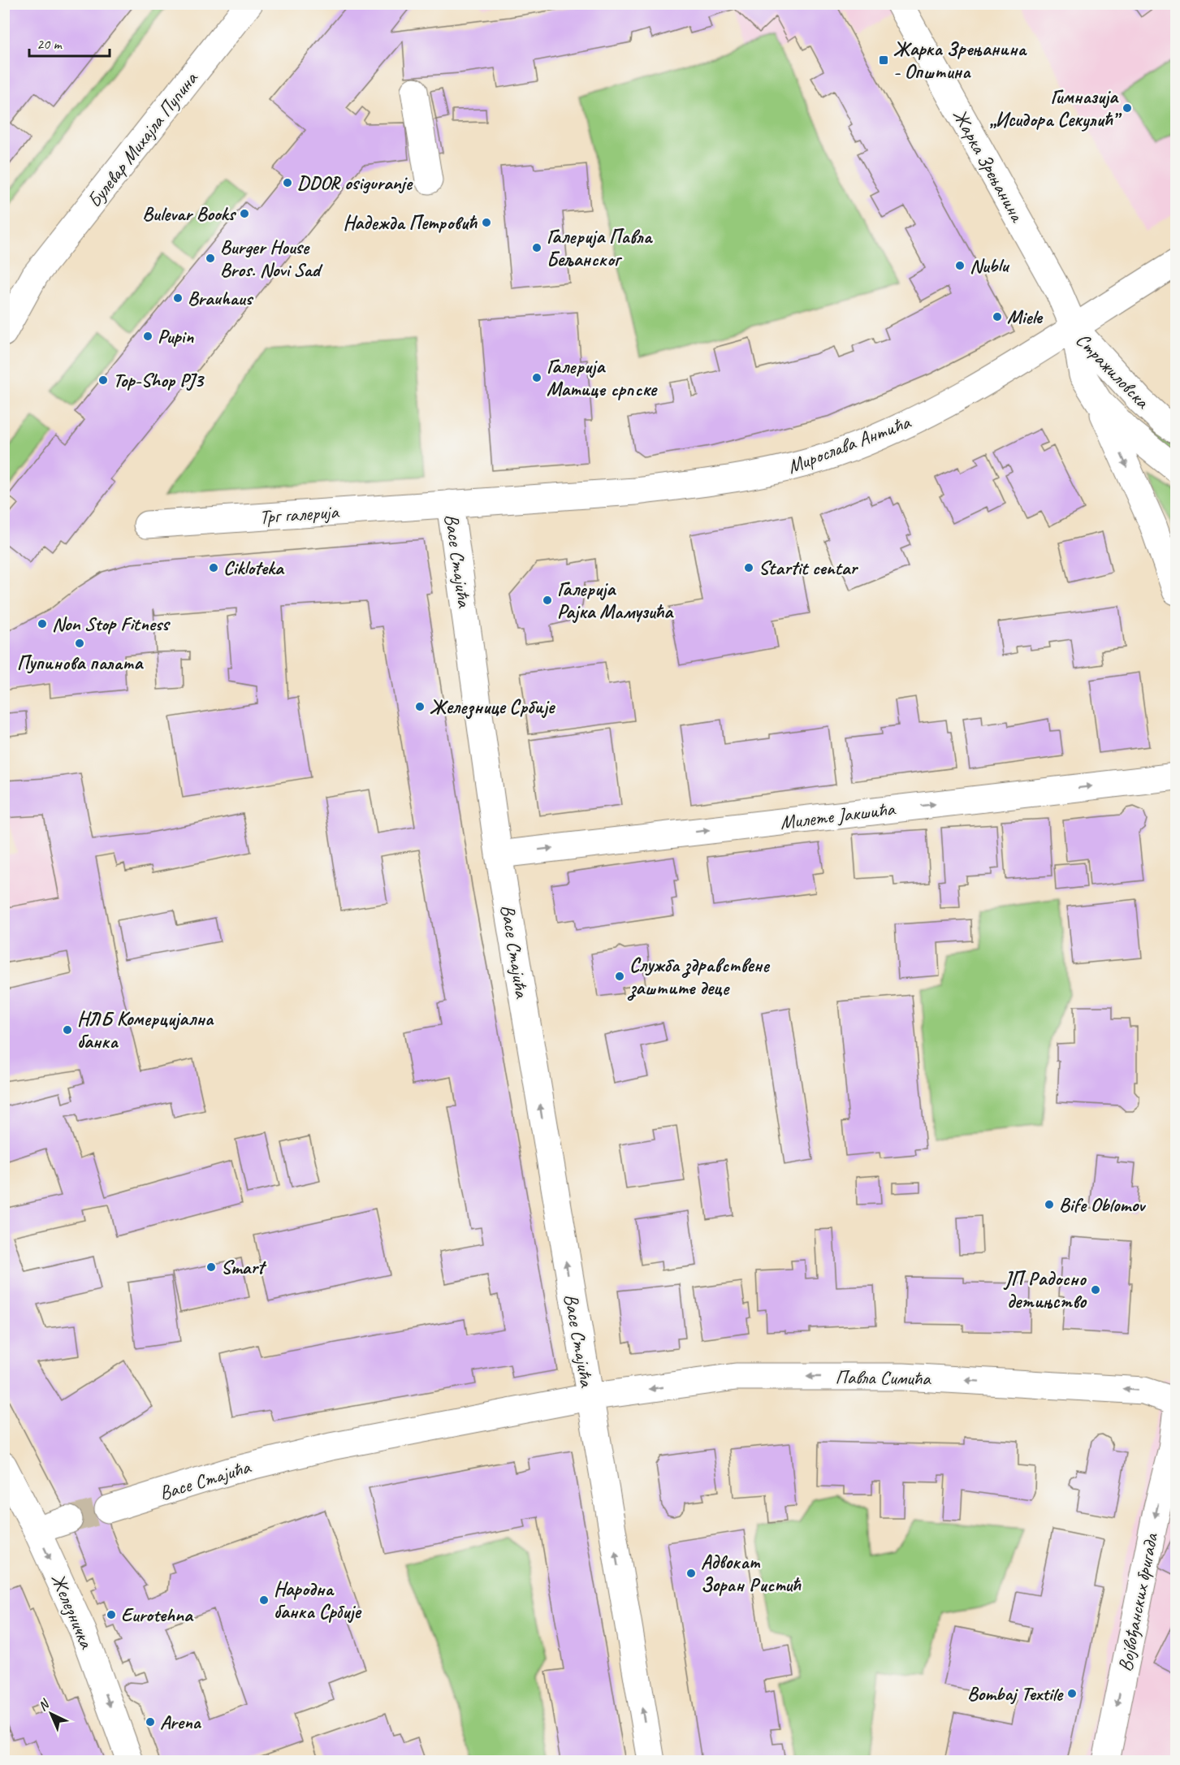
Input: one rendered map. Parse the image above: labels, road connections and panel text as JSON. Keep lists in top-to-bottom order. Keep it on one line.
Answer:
{"streets":{"street":["Булевар Михајла Пупина","Жарка Зрењанина","Стражиловска","Мирослава Антића","Трг галерија","Васе Стајића","Милете Јакшића","Павла Симића","Војвођанских бригада","Железничка"]},"crossings":[["Жарка Зрењанина","Стражиловска"],["Жарка Зрењанина","Мирослава Антића"],["Стражиловска","Мирослава Антића"],["Мирослава Антића","Трг галерија"],["Мирослава Антића","Васе Стајића"],["Трг галерија","Васе Стајића"],["Васе Стајића","Милете Јакшића"],["Васе Стајића","Павла Симића"]],"one_way":["Васе Стајића","Милете Јакшића","Павла Симића","Војвођанских бригада","Железничка"],"places":{"transit":["Жарка Зрењанина - Општина"],"other":["Гимназија „Исидора Секулић”","DDOR osiguranje","Bulevar Books","Надежда Петровић","Галерија Павла Бељанског","Burger House Bros. Novi Sad","Nublu","Brauhaus","Miele","Pupin","Галерија Матице српске","Top-Shop PJ3","Cikloteka","Startit centar","Галерија Рајка Мамузића","Non Stop Fitness","Пупинова палата","Железнице Србије","Служба здравствене заштите деце","НЛБ Комерцијална банка","Bife Oblomov","Smart","ЈП Радосно детињство","Адвокат Зоран Ристић","Народна банка Србије","Eurotehna","Bombaj Textile","Arena"]},"scale_bar":"20 m","north":"top left"}
